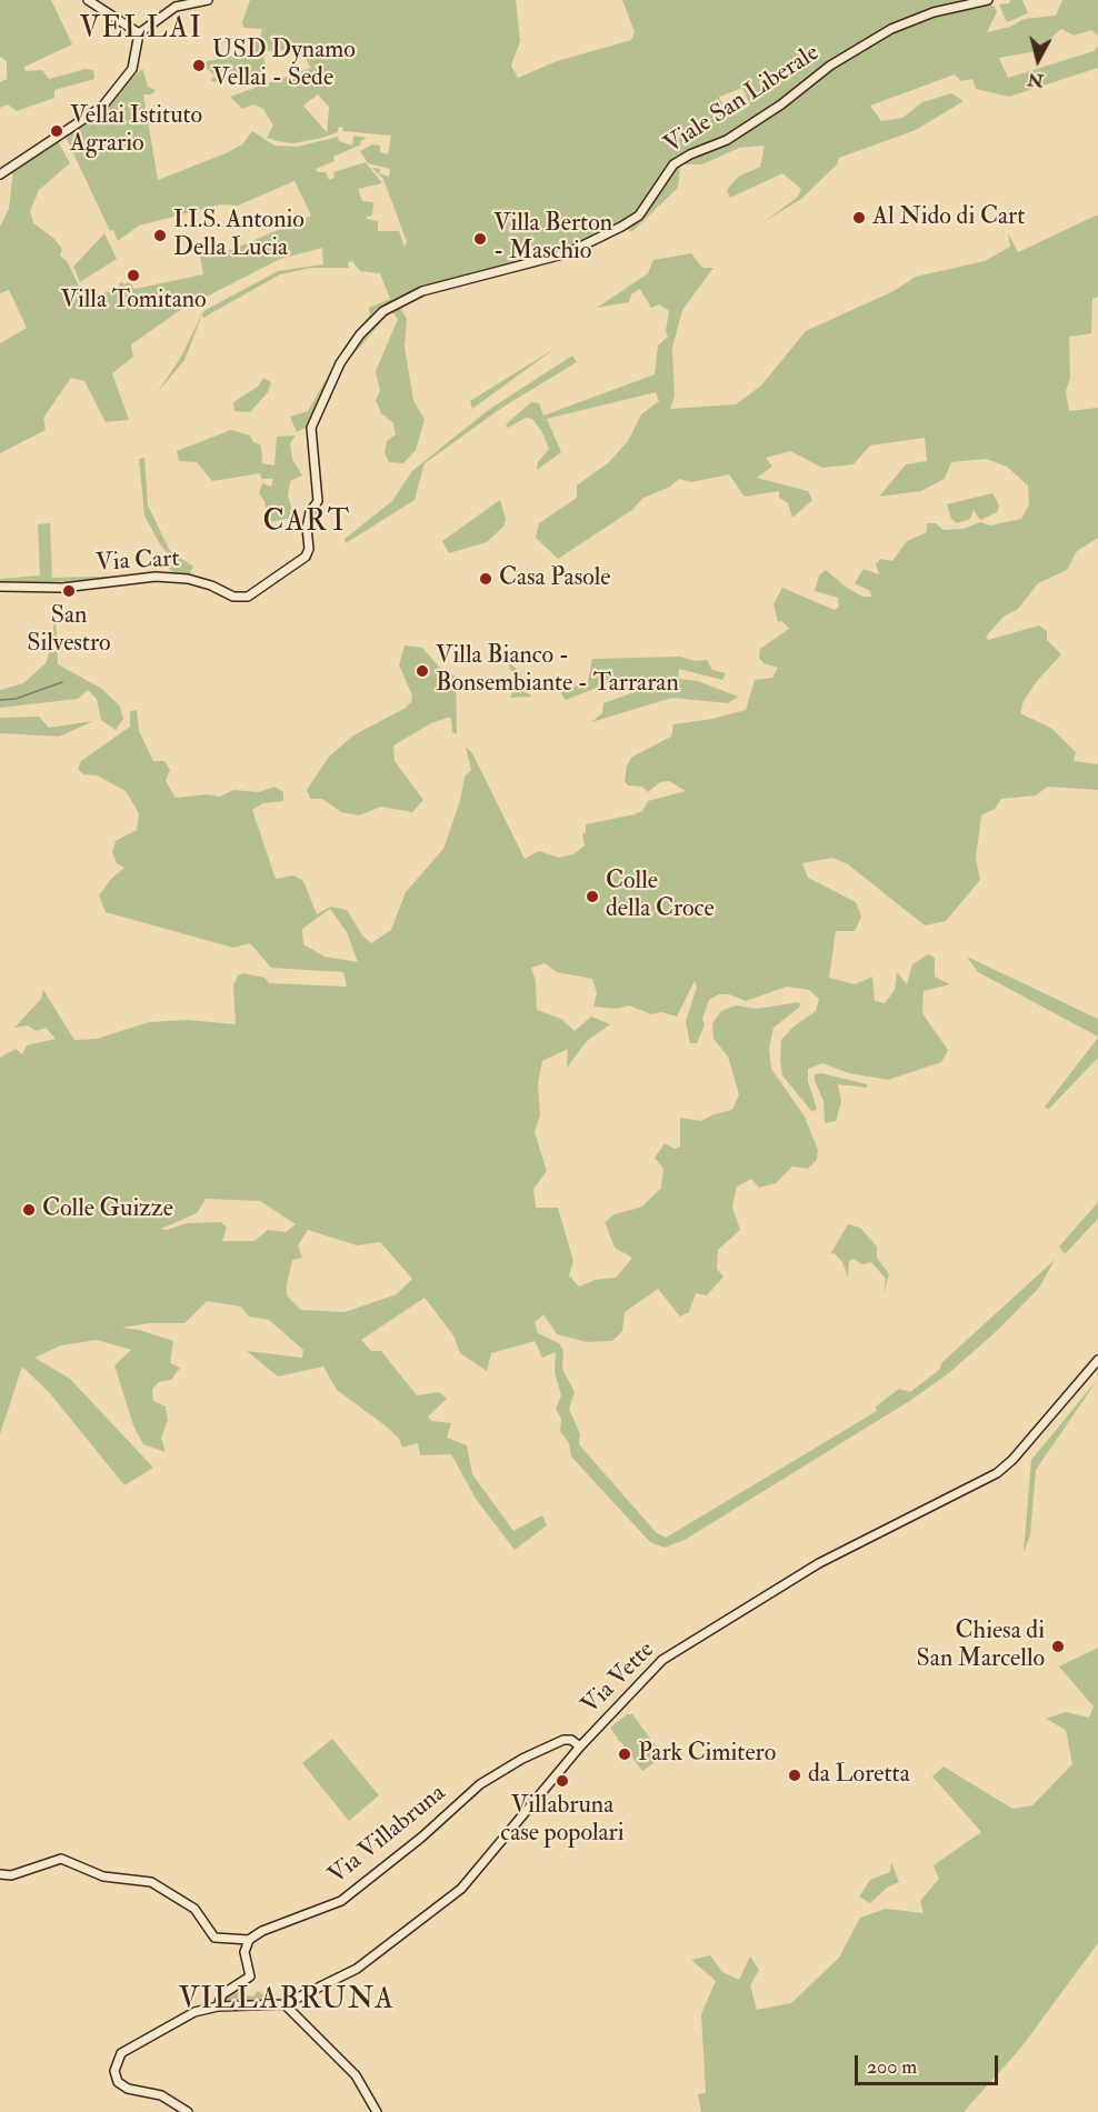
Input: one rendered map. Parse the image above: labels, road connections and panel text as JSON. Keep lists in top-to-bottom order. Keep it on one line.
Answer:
{"streets":{"street":["Viale San Liberale","Via Cart","Via Vette","Via Villabruna"]},"crossings":[["Viale San Liberale","Via Cart"],["Via Vette","Via Villabruna"]],"districts":["VELLAI","CART","VILLABRUNA"],"places":["USD Dynamo Vellai - Sede","Vellai Istituto Agrario","Al Nido di Cart","I.I.S. Antonio Della Lucia","Villa Berton - Maschio","Villa Tomitano","Casa Pasole","San Silvestro","Villa Bianco - Bonsembiante - Tarraran","Colle della Croce","Colle Guizze","Chiesa di San Marcello","Park Cimitero","da Loretta","Villabruna case popolari"],"scale_bar":"200 m","north":"bottom"}
